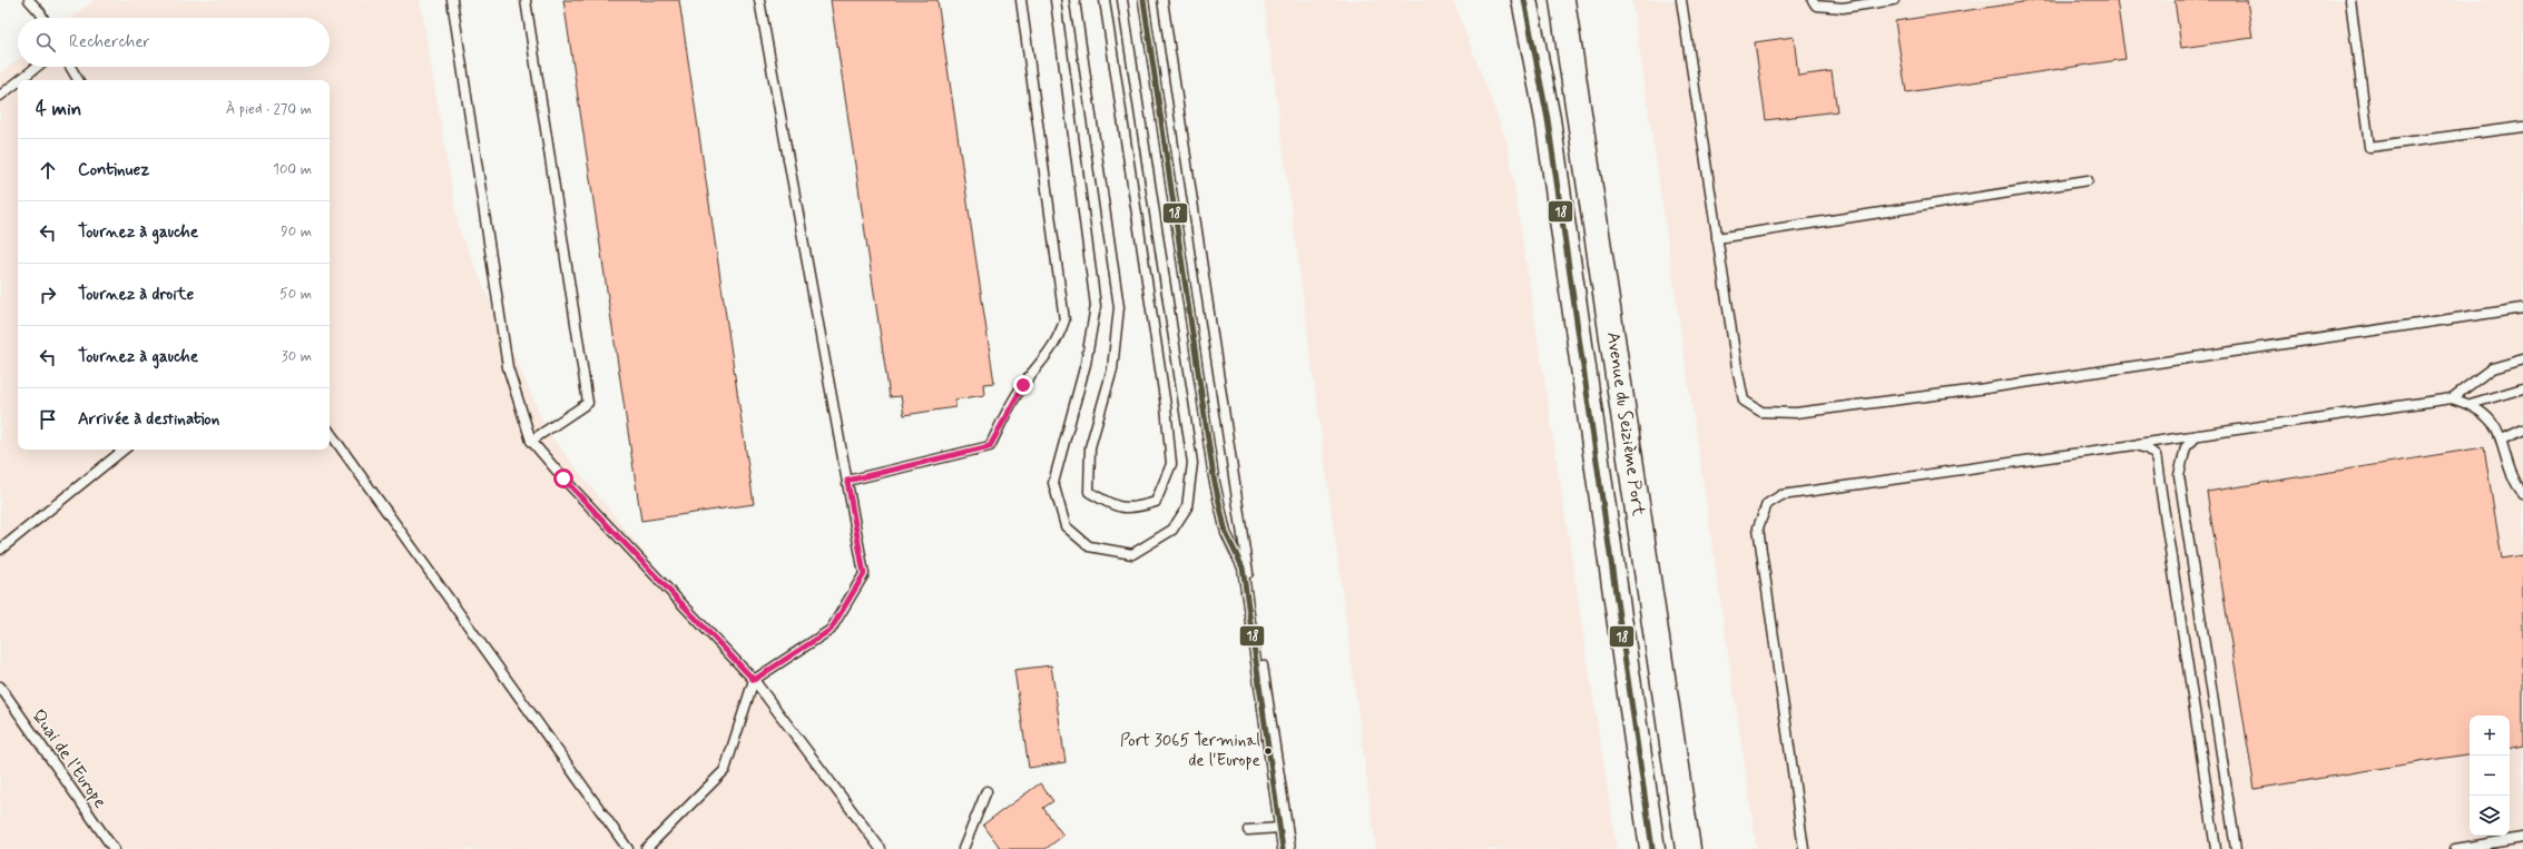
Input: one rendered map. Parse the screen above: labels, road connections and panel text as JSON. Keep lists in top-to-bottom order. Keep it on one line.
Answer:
{"streets":{"main road":["Avenue du Seizième Port"],"lane":["Quai de l'Europe"]},"places":["Port 3065 Terminal de l'Europe"],"lines":["transit line 18"],"page":{"search":"Rechercher","heading":["4 min","À pied · 270 m"],"list":[["Continuez","100 m"],["Tournez à gauche","90 m"],["Tournez à droite","50 m"],["Tournez à gauche","30 m"],"Arrivée à destination"],"map_buttons":["+","−"]}}
